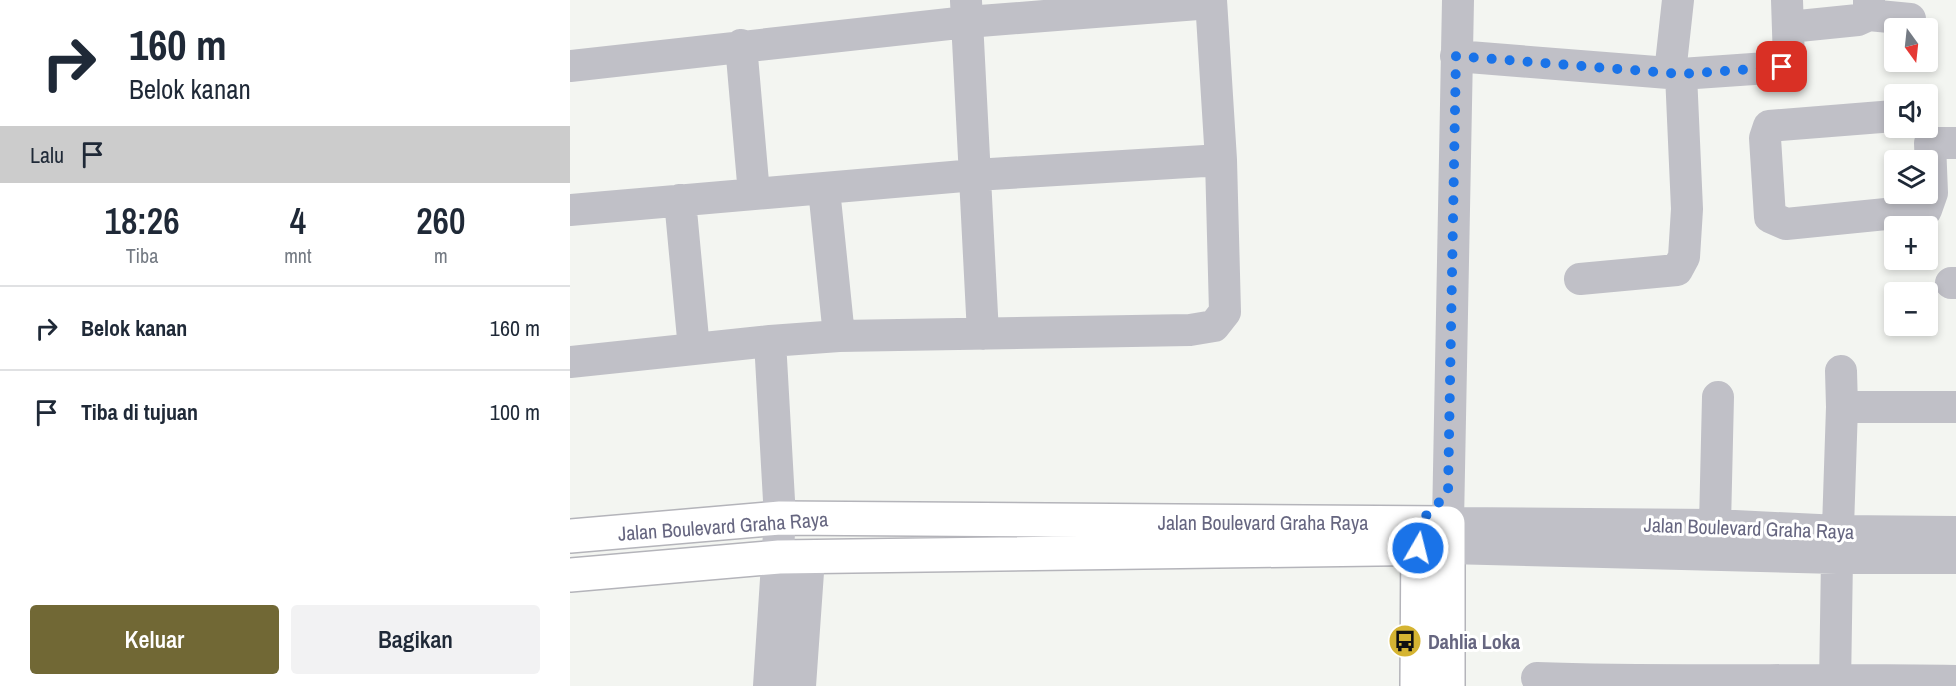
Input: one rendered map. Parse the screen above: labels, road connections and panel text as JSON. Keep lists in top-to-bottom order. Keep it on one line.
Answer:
{"streets":{"main road":["Jalan Boulevard Graha Raya"]},"places":{"bus stop":["Dahlia Loka"]},"north":"bottom","page":{"turn":["160 m","Belok kanan"],"map_buttons":["+","−"],"then":"Lalu","eta":["18:26","Tiba","4","mnt","260","m"],"list":[{"name":"Belok kanan","value":"160 m"},{"name":"Tiba di tujuan","value":"100 m"}],"buttons":["Keluar","Bagikan"]}}
